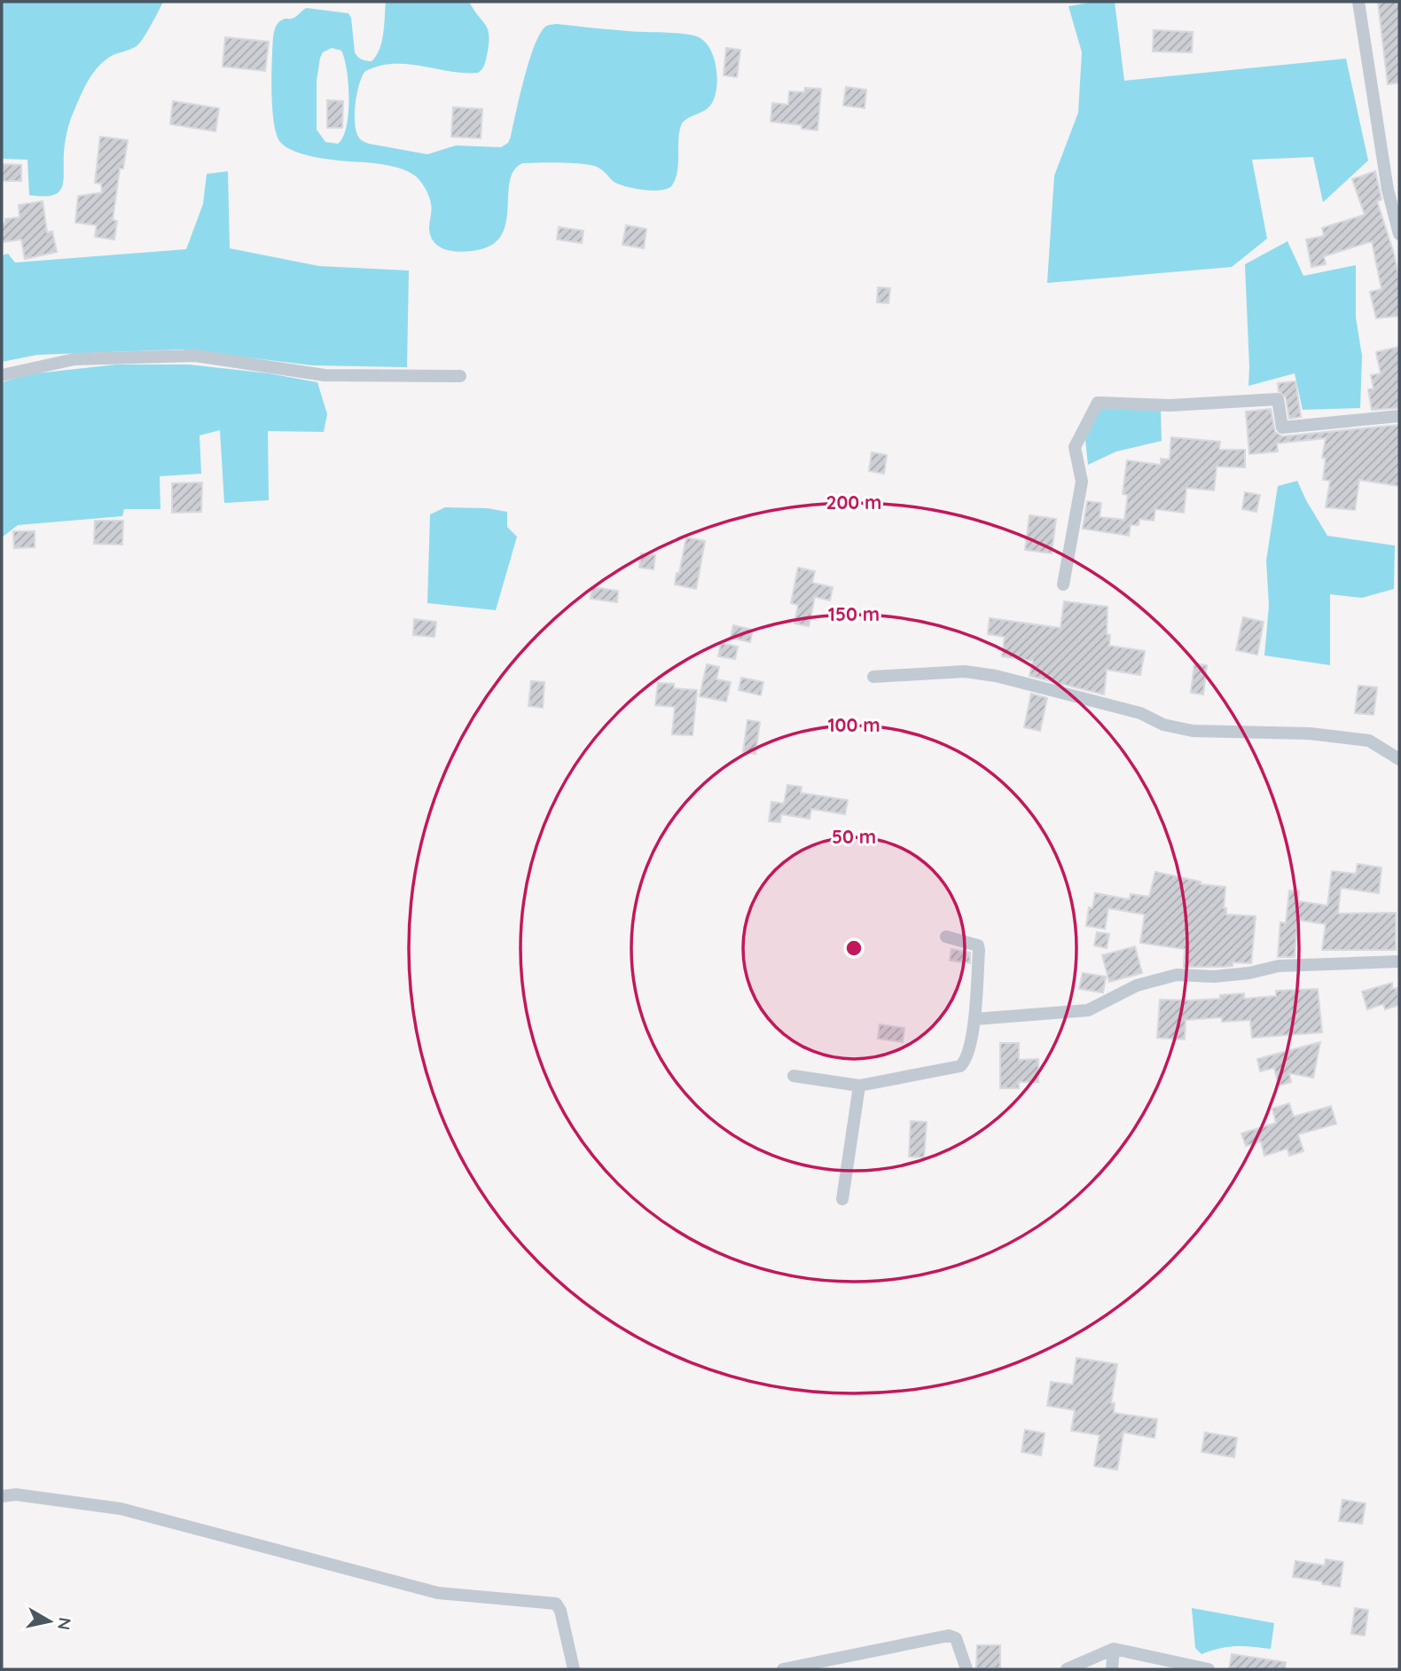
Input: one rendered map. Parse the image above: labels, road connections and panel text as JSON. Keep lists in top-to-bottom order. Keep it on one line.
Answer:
{"north":"right","rings":["200 m","150 m","100 m","50 m"]}
